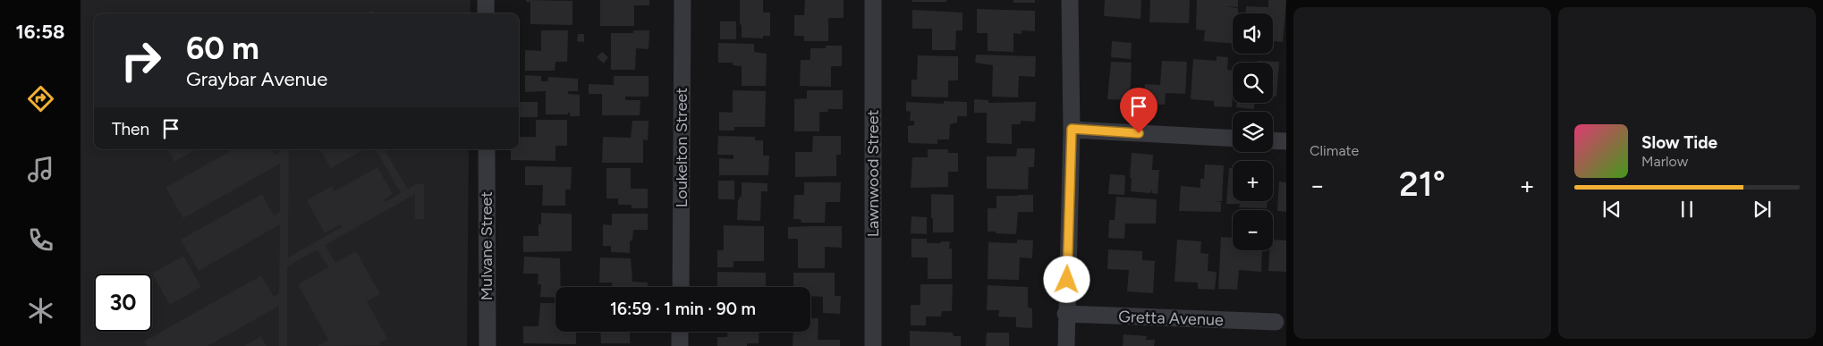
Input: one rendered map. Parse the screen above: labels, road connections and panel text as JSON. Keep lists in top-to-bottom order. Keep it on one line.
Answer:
{"streets":{"street":["Loukelton Street","Lawnwood Street","Mulvane Street","Gretta Avenue"]},"page":{"tabs":"16:58","tile":"Climate","map_buttons":["+","−"],"turn":["60 m","Graybar Avenue"],"then":"Then","song":["Slow Tide","Marlow"],"heat":["−","21°","+"],"limit":"30","trip":"16:59 · 1 min · 90 m"}}
